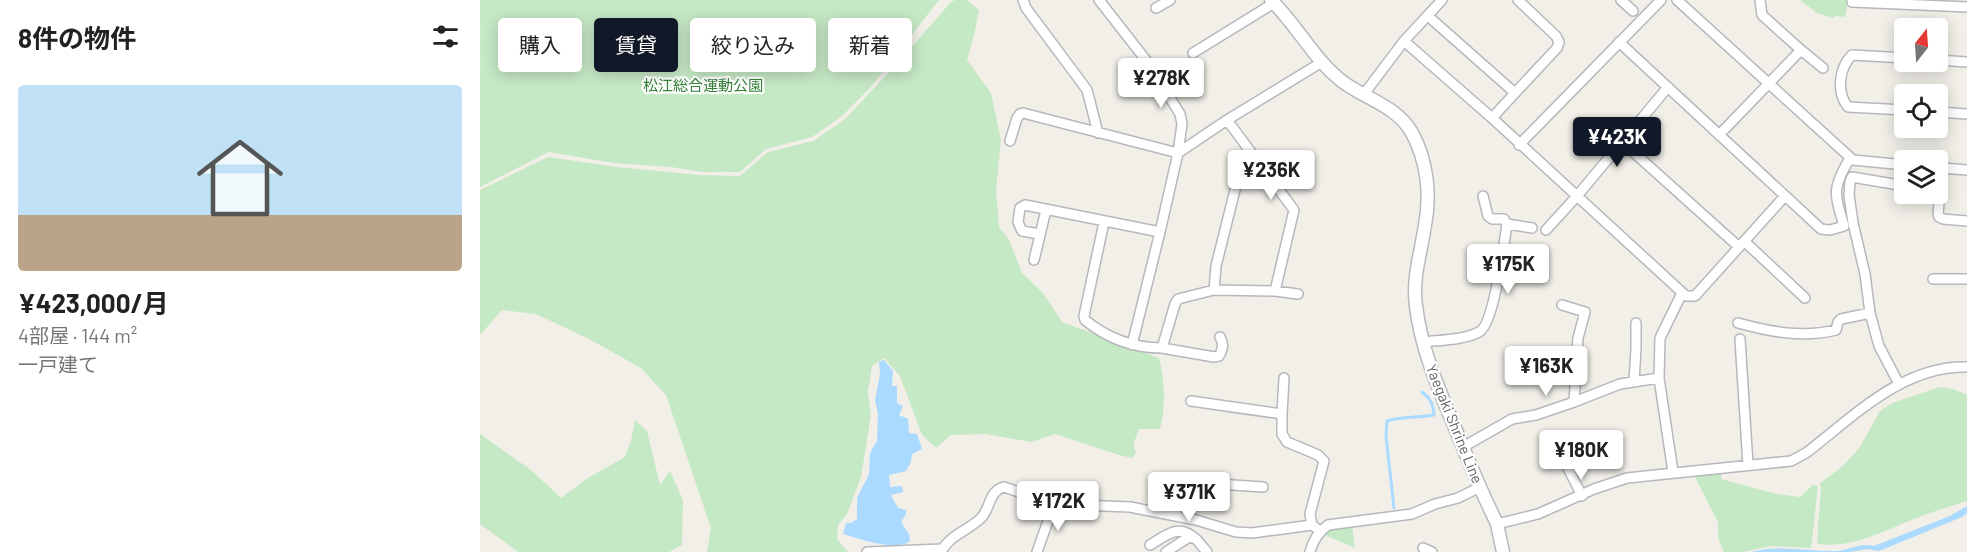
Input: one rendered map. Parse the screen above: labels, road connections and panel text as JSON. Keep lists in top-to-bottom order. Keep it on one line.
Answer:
{"streets":{"main road":["Yaegaki Shrine Line"]},"parks":["松江総合運動公園"],"north":"top","page":{"heading":"8件の物件","chip":["購入","賃貸","絞り込み","新着"],"price":["¥278K","¥423K","¥236K","¥175K","¥163K","¥180K","¥371K","¥172K"],"list":[{"name":"¥423,000/月","note":"4部屋 · 144 m² · 一戸建て"}]}}
